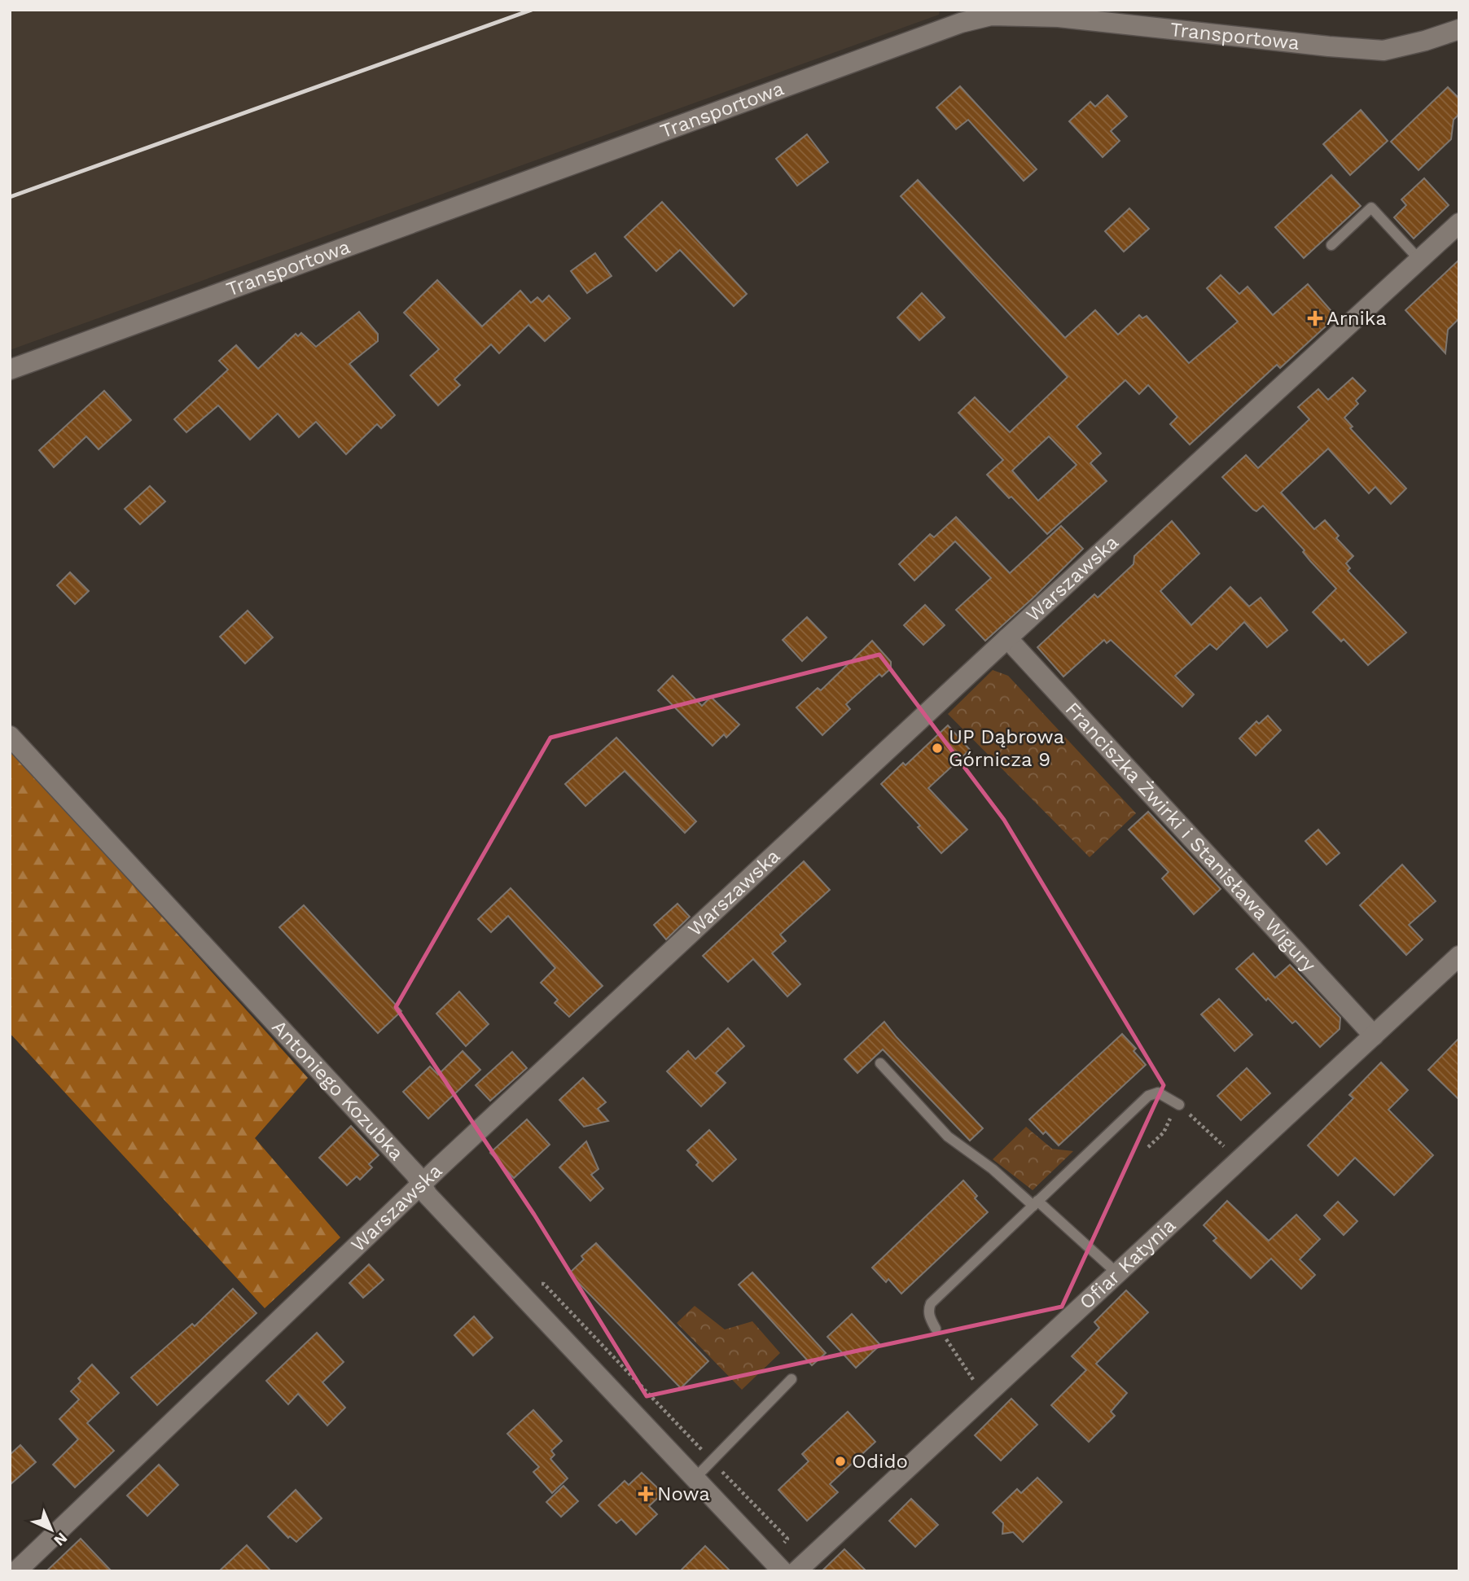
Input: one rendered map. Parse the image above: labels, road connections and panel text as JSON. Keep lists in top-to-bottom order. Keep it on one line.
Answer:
{"streets":{"street":["Transportowa","Warszawska","Franciszka Żwirki i Stanisława Wigury","Antoniego Kozubka","Ofiar Katynia"]},"crossings":[["Warszawska","Franciszka Żwirki i Stanisława Wigury"],["Warszawska","Antoniego Kozubka"],["Franciszka Żwirki i Stanisława Wigury","Ofiar Katynia"]],"places":{"health":["Arnika","Nowa"],"other":["UP Dąbrowa Górnicza 9","Odido"]},"north":"bottom right"}
